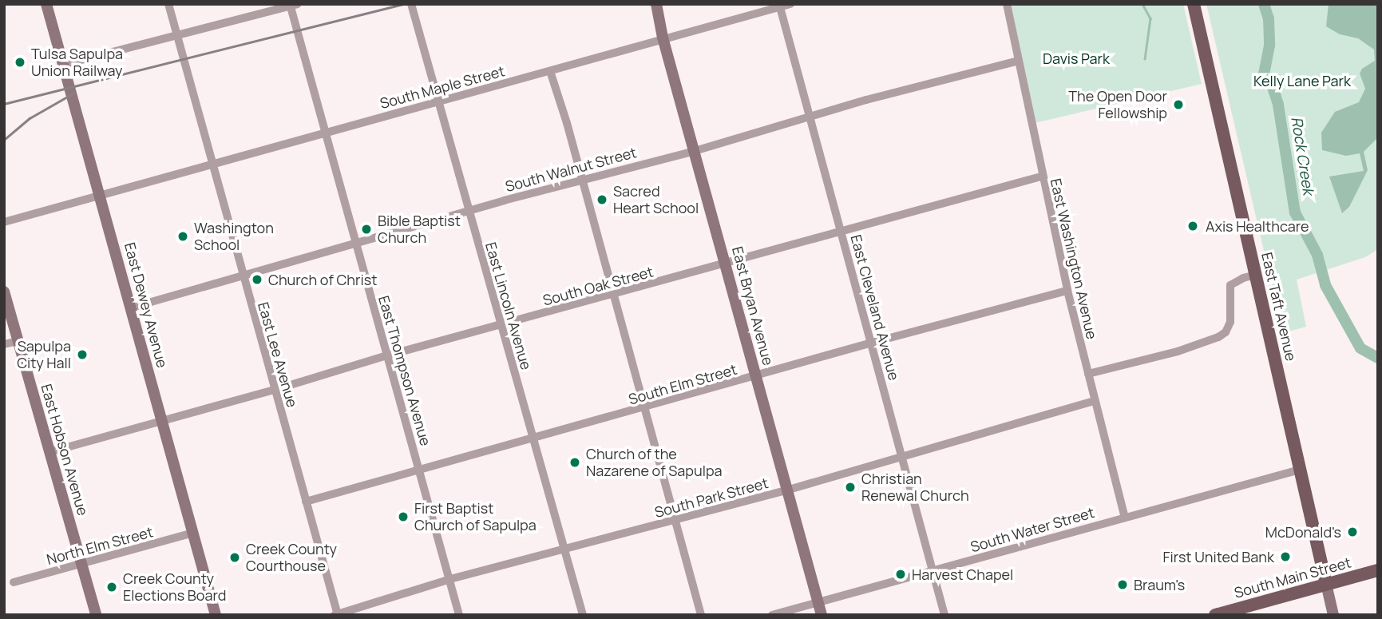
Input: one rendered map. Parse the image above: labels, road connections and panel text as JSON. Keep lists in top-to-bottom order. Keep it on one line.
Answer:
{"streets":{"main road":["East Taft Avenue","South Main Street"],"street":["South Maple Street","South Walnut Street","East Washington Avenue","South Oak Street","East Dewey Avenue","East Lincoln Avenue","East Bryan Avenue","East Cleveland Avenue","East Lee Avenue","East Thompson Avenue","South Elm Street","East Hobson Avenue","South Park Street","South Water Street","North Elm Street"]},"crossings":[["South Maple Street","East Dewey Avenue"],["South Maple Street","East Lincoln Avenue"],["South Maple Street","East Bryan Avenue"],["South Maple Street","East Cleveland Avenue"],["South Maple Street","East Lee Avenue"],["South Maple Street","East Thompson Avenue"],["South Walnut Street","East Washington Avenue"],["South Walnut Street","East Dewey Avenue"],["South Walnut Street","East Lincoln Avenue"],["South Walnut Street","East Bryan Avenue"],["South Walnut Street","East Cleveland Avenue"],["South Walnut Street","East Lee Avenue"],["South Walnut Street","East Thompson Avenue"],["East Washington Avenue","South Oak Street"],["East Washington Avenue","South Elm Street"],["East Washington Avenue","South Park Street"],["East Washington Avenue","South Water Street"],["South Oak Street","East Dewey Avenue"],["South Oak Street","East Lincoln Avenue"],["South Oak Street","East Bryan Avenue"],["South Oak Street","East Cleveland Avenue"],["South Oak Street","East Lee Avenue"],["South Oak Street","East Thompson Avenue"],["South Oak Street","East Hobson Avenue"],["East Dewey Avenue","North Elm Street"],["East Lincoln Avenue","South Elm Street"],["East Lincoln Avenue","South Park Street"],["East Bryan Avenue","South Elm Street"],["East Bryan Avenue","South Park Street"],["East Bryan Avenue","South Water Street"],["East Taft Avenue","South Water Street"],["East Taft Avenue","South Main Street"],["East Cleveland Avenue","South Elm Street"],["East Cleveland Avenue","South Park Street"],["East Cleveland Avenue","South Water Street"],["East Lee Avenue","South Elm Street"],["East Lee Avenue","South Park Street"],["East Thompson Avenue","South Elm Street"],["East Thompson Avenue","South Park Street"],["East Hobson Avenue","North Elm Street"]],"water":["Rock Creek"],"parks":["Davis Park","Kelly Lane Park"],"places":["Tulsa Sapulpa Union Railway","The Open Door Fellowship","Sacred Heart School","Axis Healthcare","Bible Baptist Church","Washington School","Church of Christ","Sapulpa City Hall","Church of the Nazarene of Sapulpa","Christian Renewal Church","First Baptist Church of Sapulpa","McDonald's","First United Bank","Creek County Courthouse","Harvest Chapel","Braum's","Creek County Elections Board"]}
